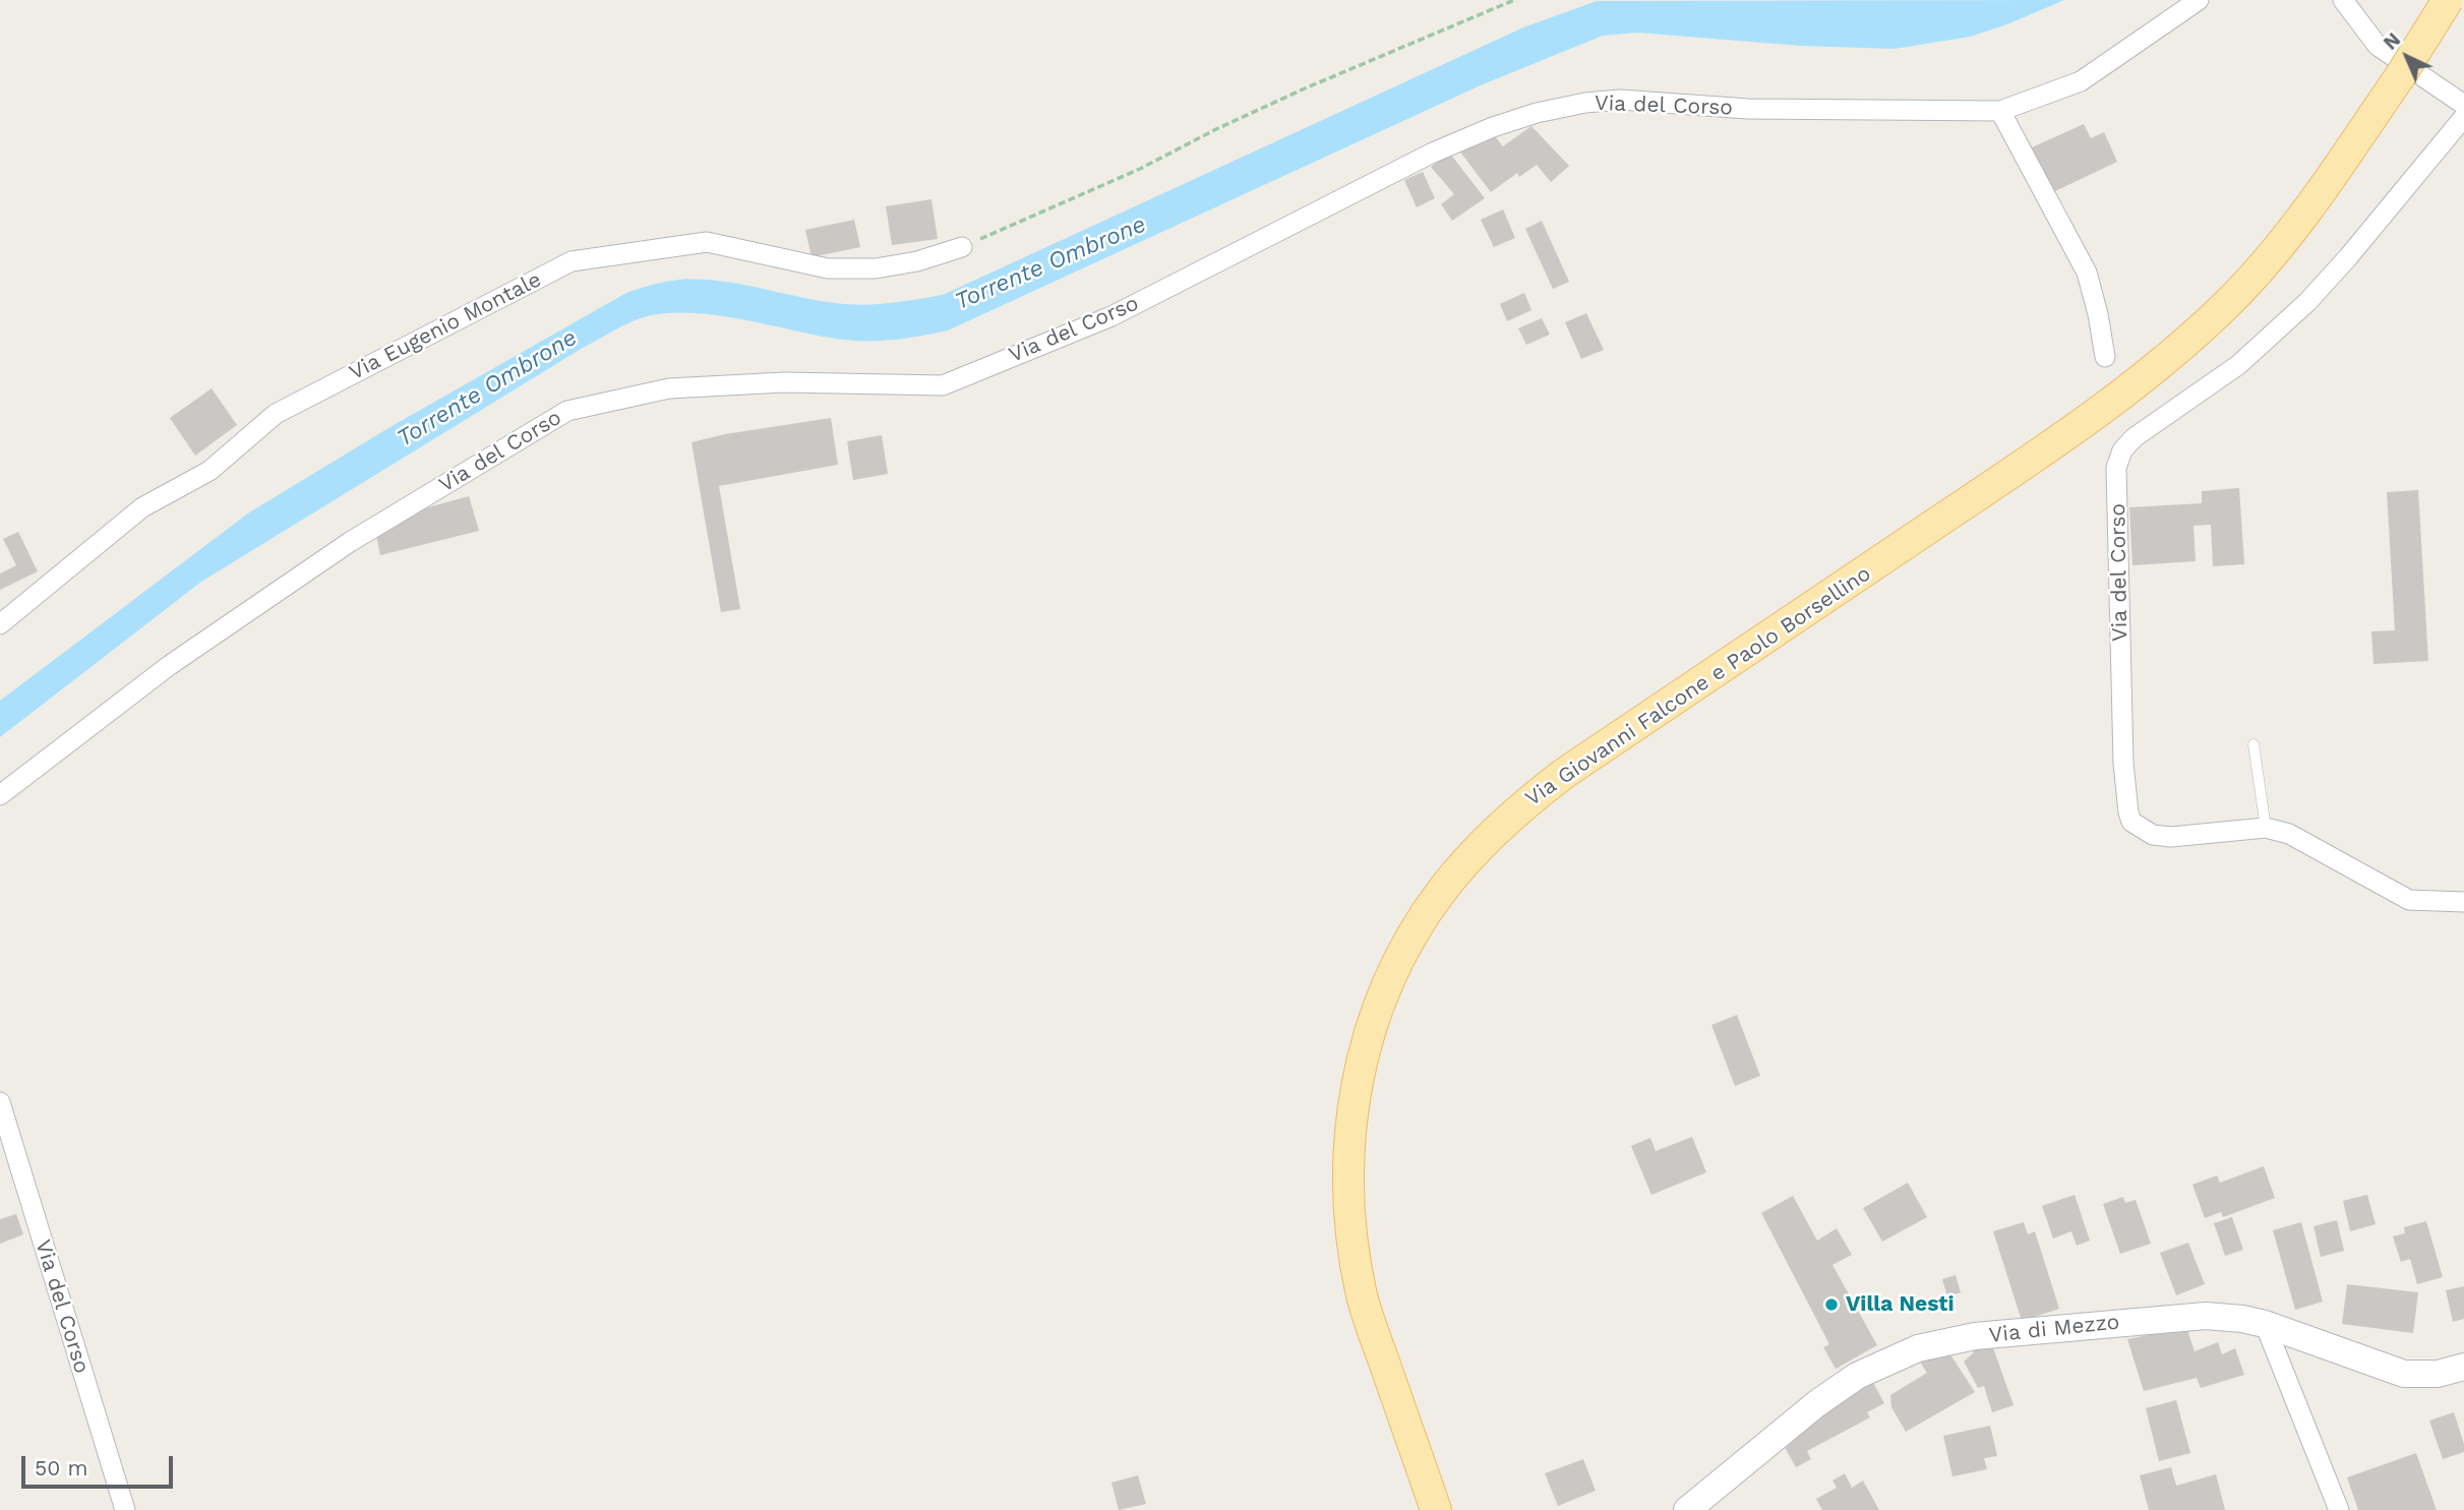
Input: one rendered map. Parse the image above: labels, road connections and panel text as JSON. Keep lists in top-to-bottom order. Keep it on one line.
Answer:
{"streets":{"main road":["Via Giovanni Falcone e Paolo Borsellino"],"street":["Via del Corso","Via Eugenio Montale","Via di Mezzo"]},"water":["Torrente Ombrone"],"places":["Villa Nesti"],"scale_bar":"50 m","north":"top left"}
